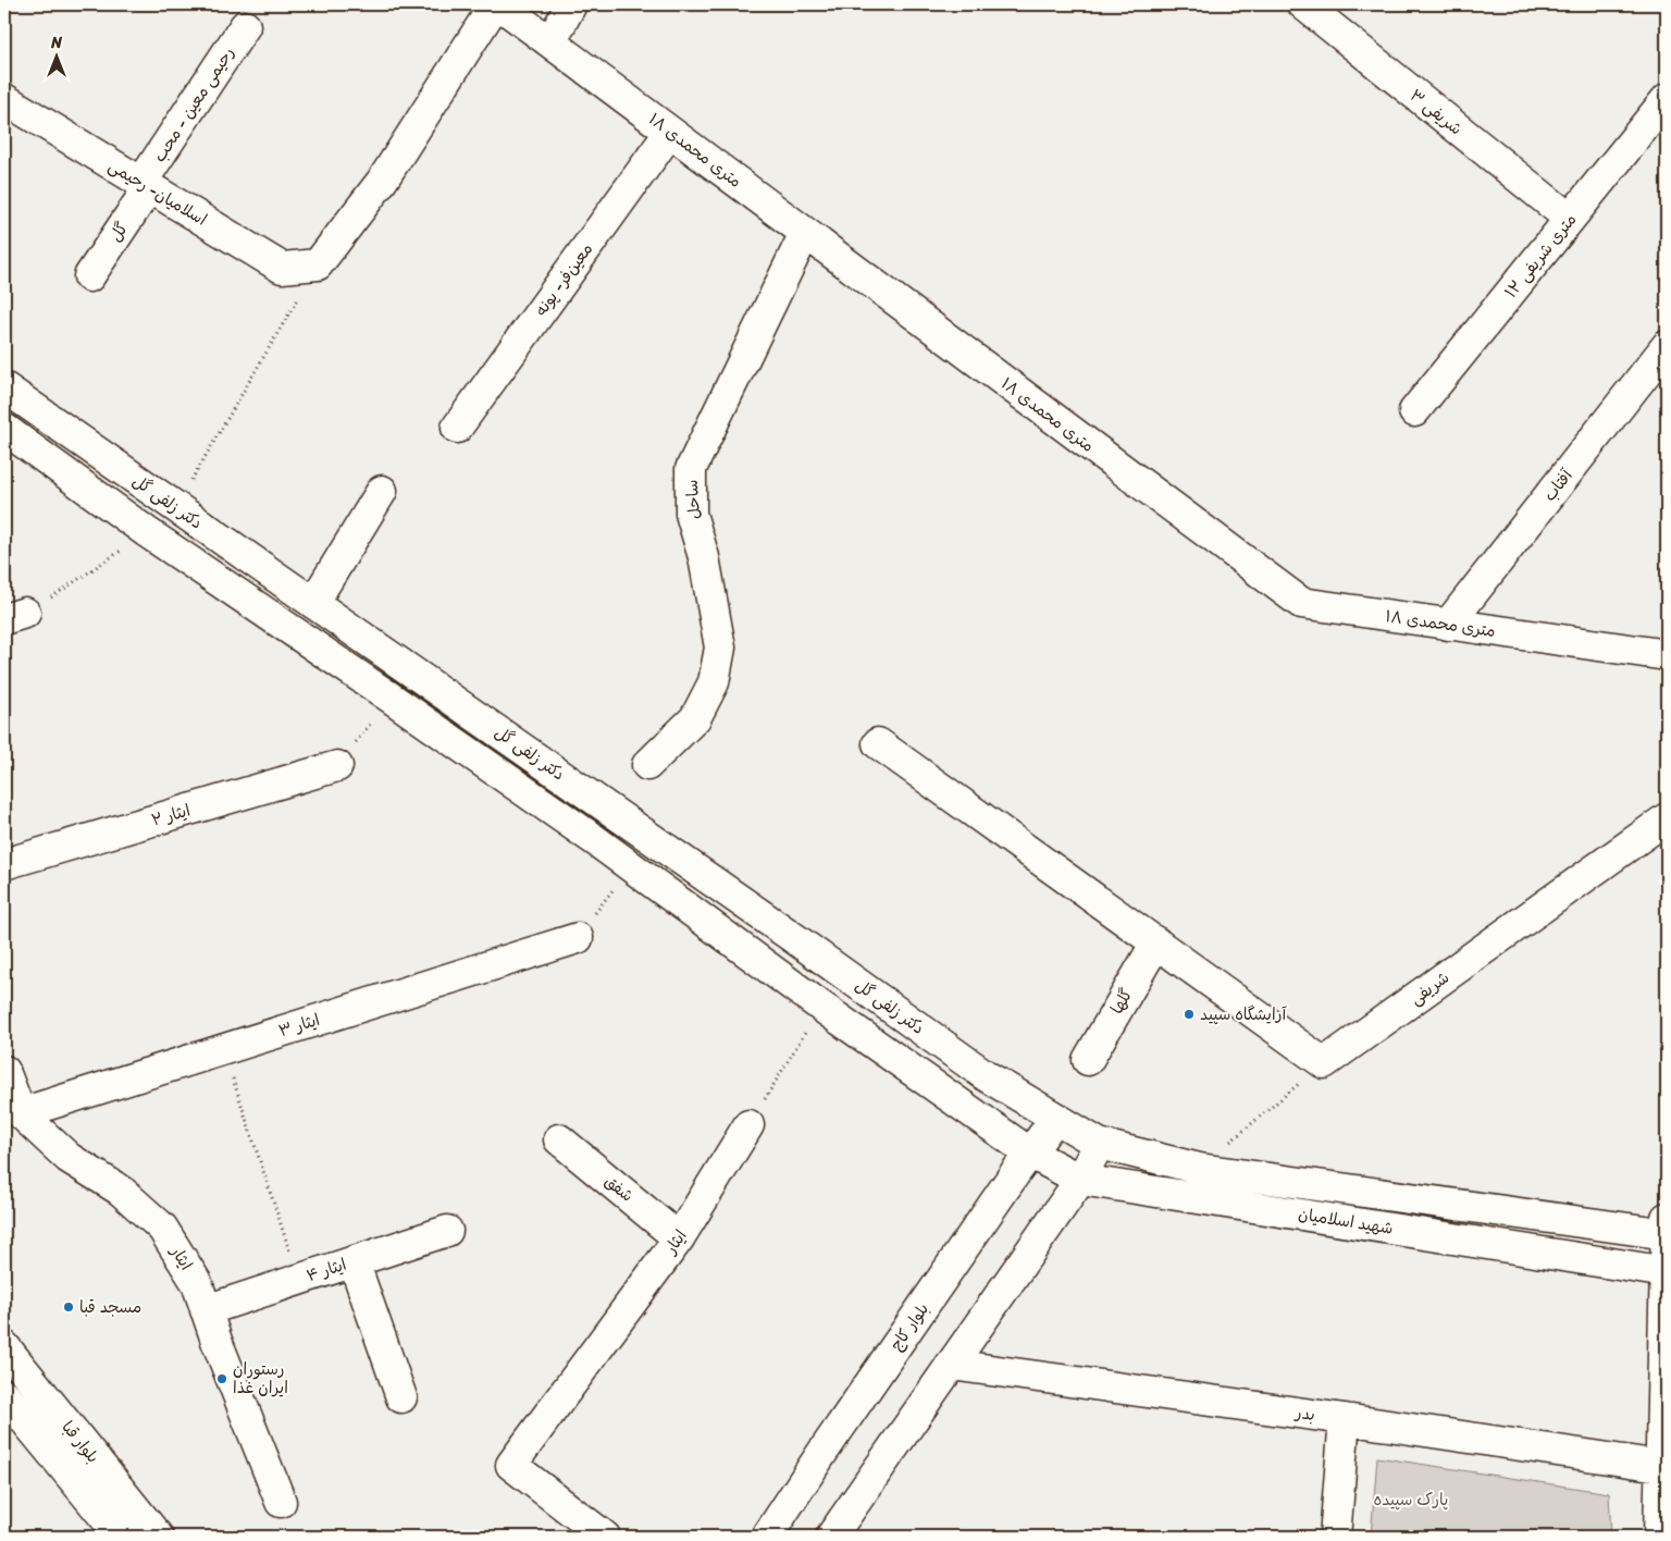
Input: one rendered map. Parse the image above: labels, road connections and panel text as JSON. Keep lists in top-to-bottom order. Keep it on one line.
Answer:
{"streets":{"street":["رحیمی معین - محب","شریفی ۳","۱۸ متری محمدی","اسلامیان- رحیمی","گل","۱۲ متری شریفی","معین‌فر- پونه","آفتاب","ساحل","دکتر زلفی گل","ایثار ۲","شریفی","گلها","ایثار ۳","شفق","شهید اسلامیان","ایثار","ایثار ۴","بلوار کاج","بدر","بلوار قبا"]},"crossings":[["رحیمی معین - محب","اسلامیان- رحیمی"],["رحیمی معین - محب","گل"],["شریفی ۳","۱۲ متری شریفی"],["۱۸ متری محمدی","معین‌فر- پونه"],["۱۸ متری محمدی","آفتاب"],["۱۸ متری محمدی","ساحل"],["اسلامیان- رحیمی","گل"],["دکتر زلفی گل","شهید اسلامیان"],["دکتر زلفی گل","بلوار کاج"],["ایثار ۳","ایثار"],["شفق","ایثار"],["شهید اسلامیان","بلوار کاج"],["ایثار","ایثار ۴"]],"parks":["پارک سپیده"],"places":["آرایشگاه سپید","مسجد قبا","رستوران ایران غذا"],"north":"top"}
